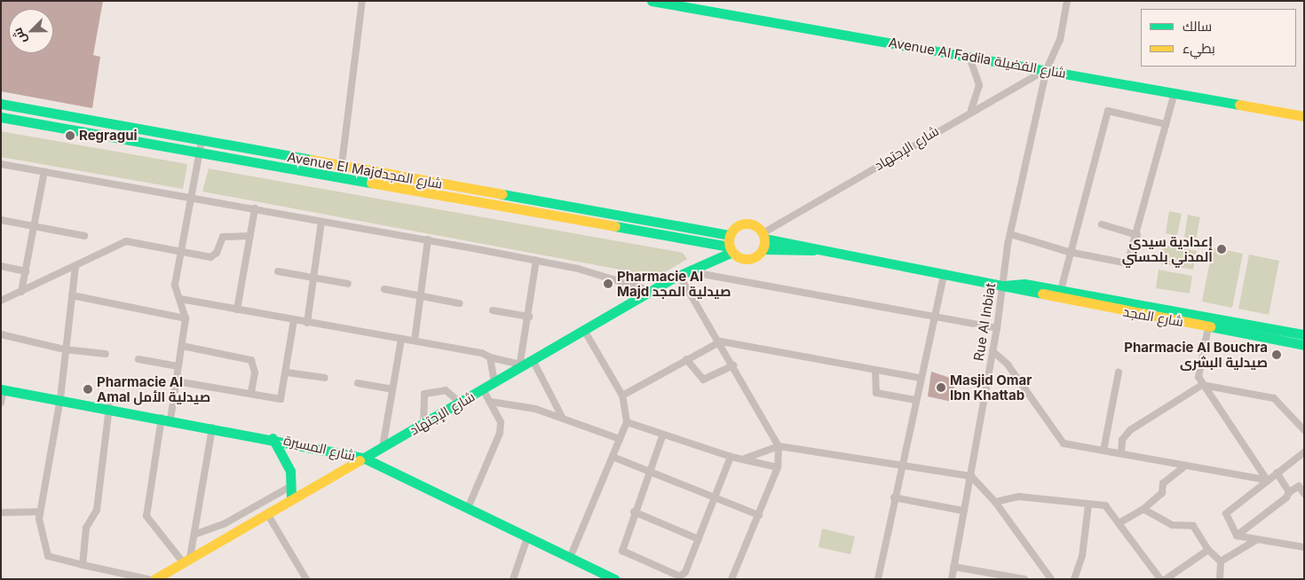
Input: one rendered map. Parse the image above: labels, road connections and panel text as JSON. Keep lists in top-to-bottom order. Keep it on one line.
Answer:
{"streets":{"main road":["Avenue Al Fadila شارع الفضيلة","شارع الإجتهاد","Avenue El Majdشارع المجد","شارع المجد","شارع المسيرة"],"street":["Rue Al Inbiat"]},"crossings":[["Avenue Al Fadila شارع الفضيلة","شارع الإجتهاد"],["Avenue Al Fadila شارع الفضيلة","Rue Al Inbiat"],["شارع الإجتهاد","Avenue El Majdشارع المجد"],["شارع الإجتهاد","شارع المجد"],["شارع الإجتهاد","Rue Al Inbiat"],["شارع الإجتهاد","شارع المسيرة"],["Avenue El Majdشارع المجد","شارع المجد"],["شارع المجد","Rue Al Inbiat"]],"places":["Regragui","إعدادية سيدي المدني بلحسني","Pharmacie Al Majd صيدلية المجد","Pharmacie Al Bouchra صيدلية البشرى","Masjid Omar Ibn Khattab","Pharmacie Al Amal صيدلية الأمل"],"legend":["سالك","بطيء"],"north":"bottom left"}
